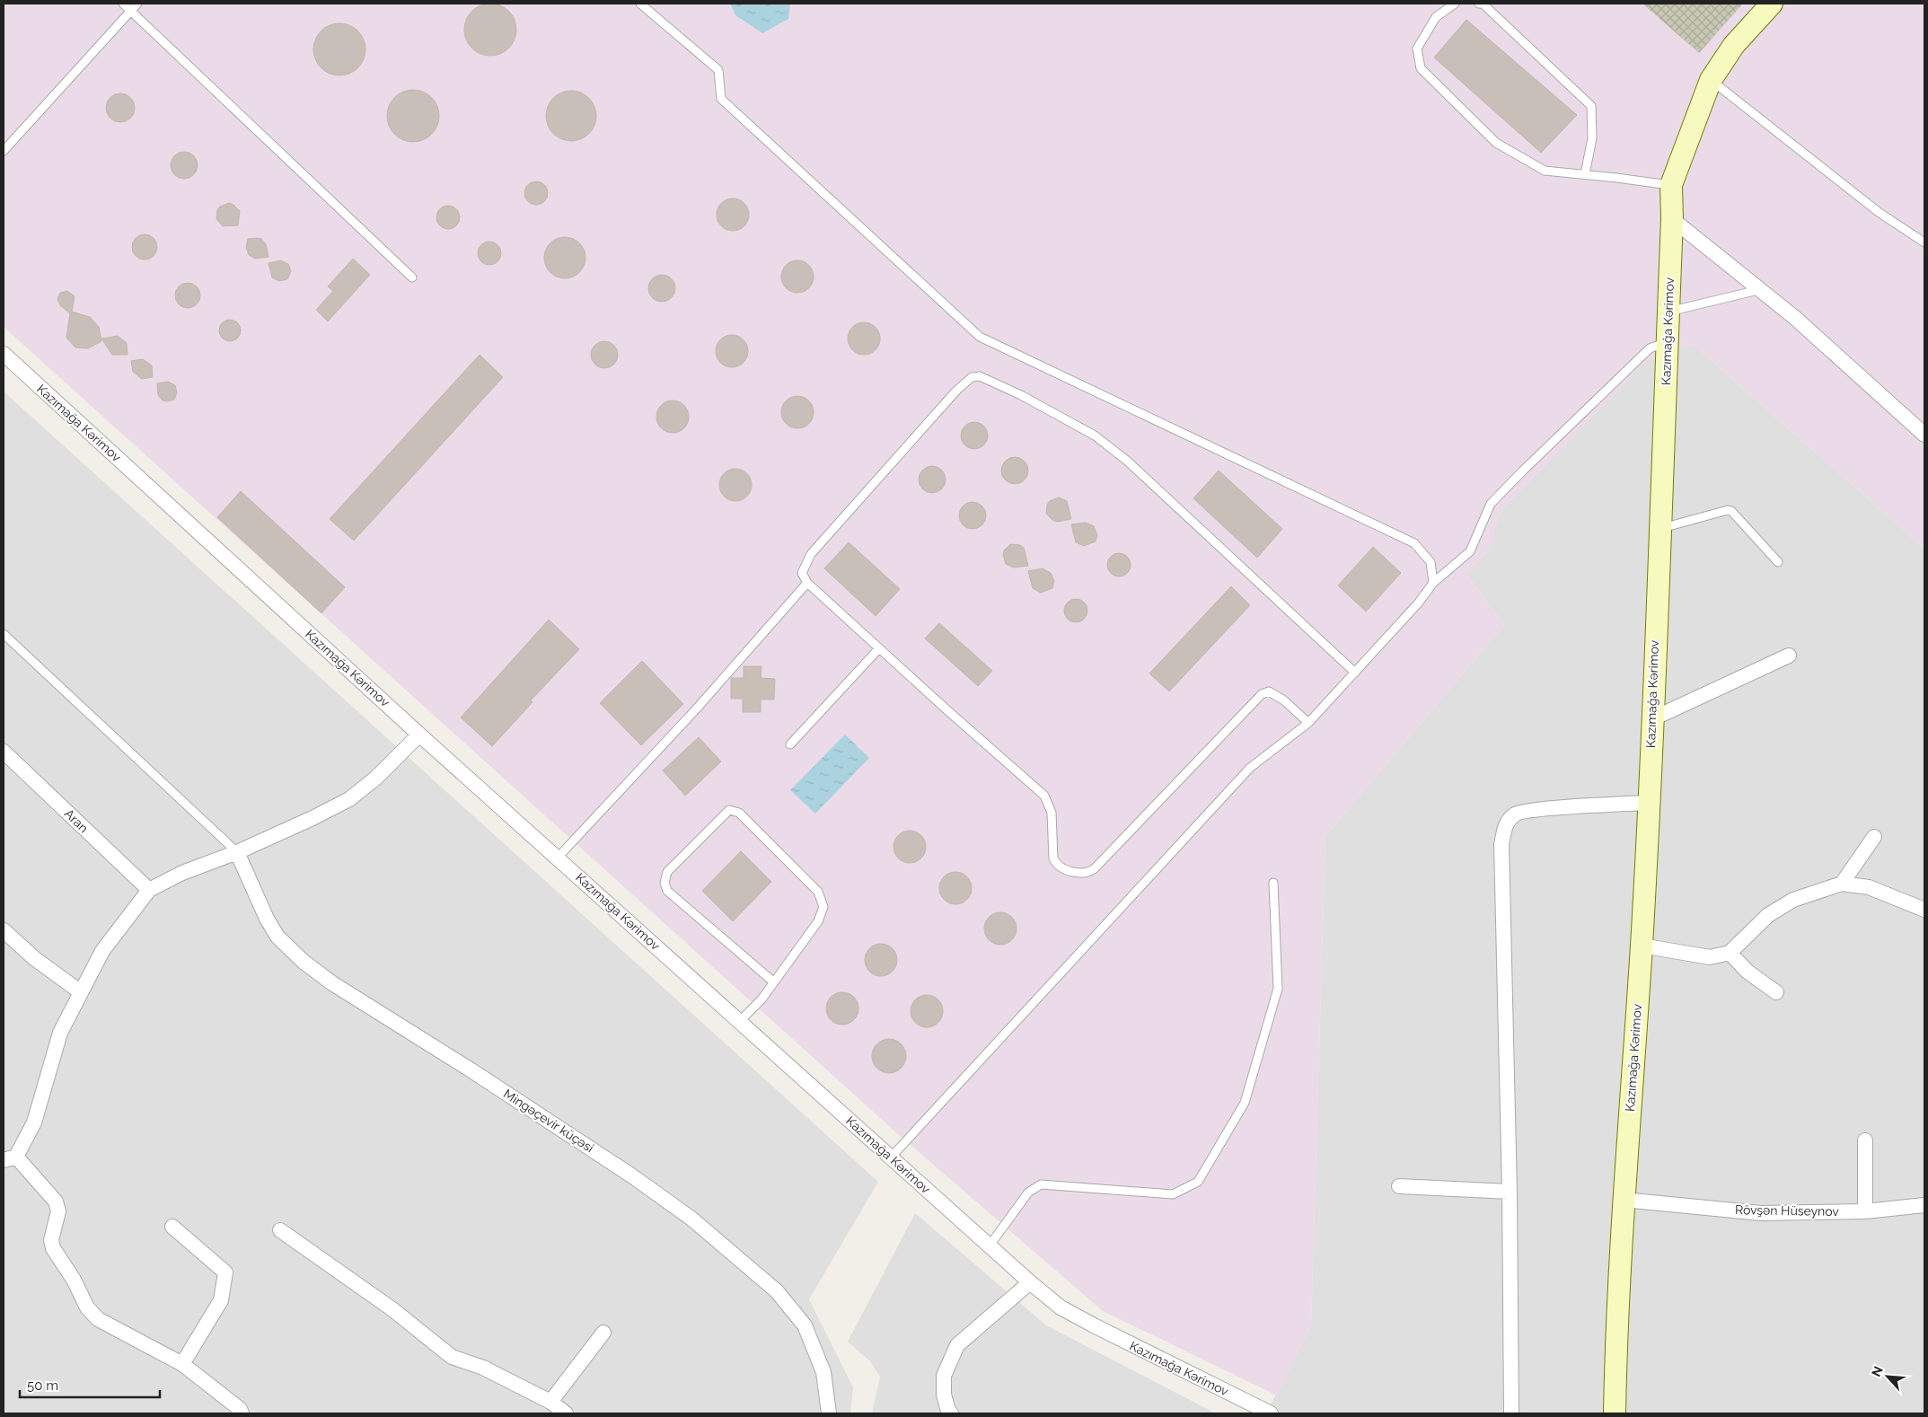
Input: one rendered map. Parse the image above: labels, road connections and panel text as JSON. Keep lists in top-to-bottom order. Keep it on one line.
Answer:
{"streets":{"street":["Kazımağa Kərimov","Aran","Mingəçevir küçəsi","Rövşən Hüseynov"]},"crossings":[["Kazımağa Kərimov","Rövşən Hüseynov"]],"scale_bar":"50 m","north":"top left"}
